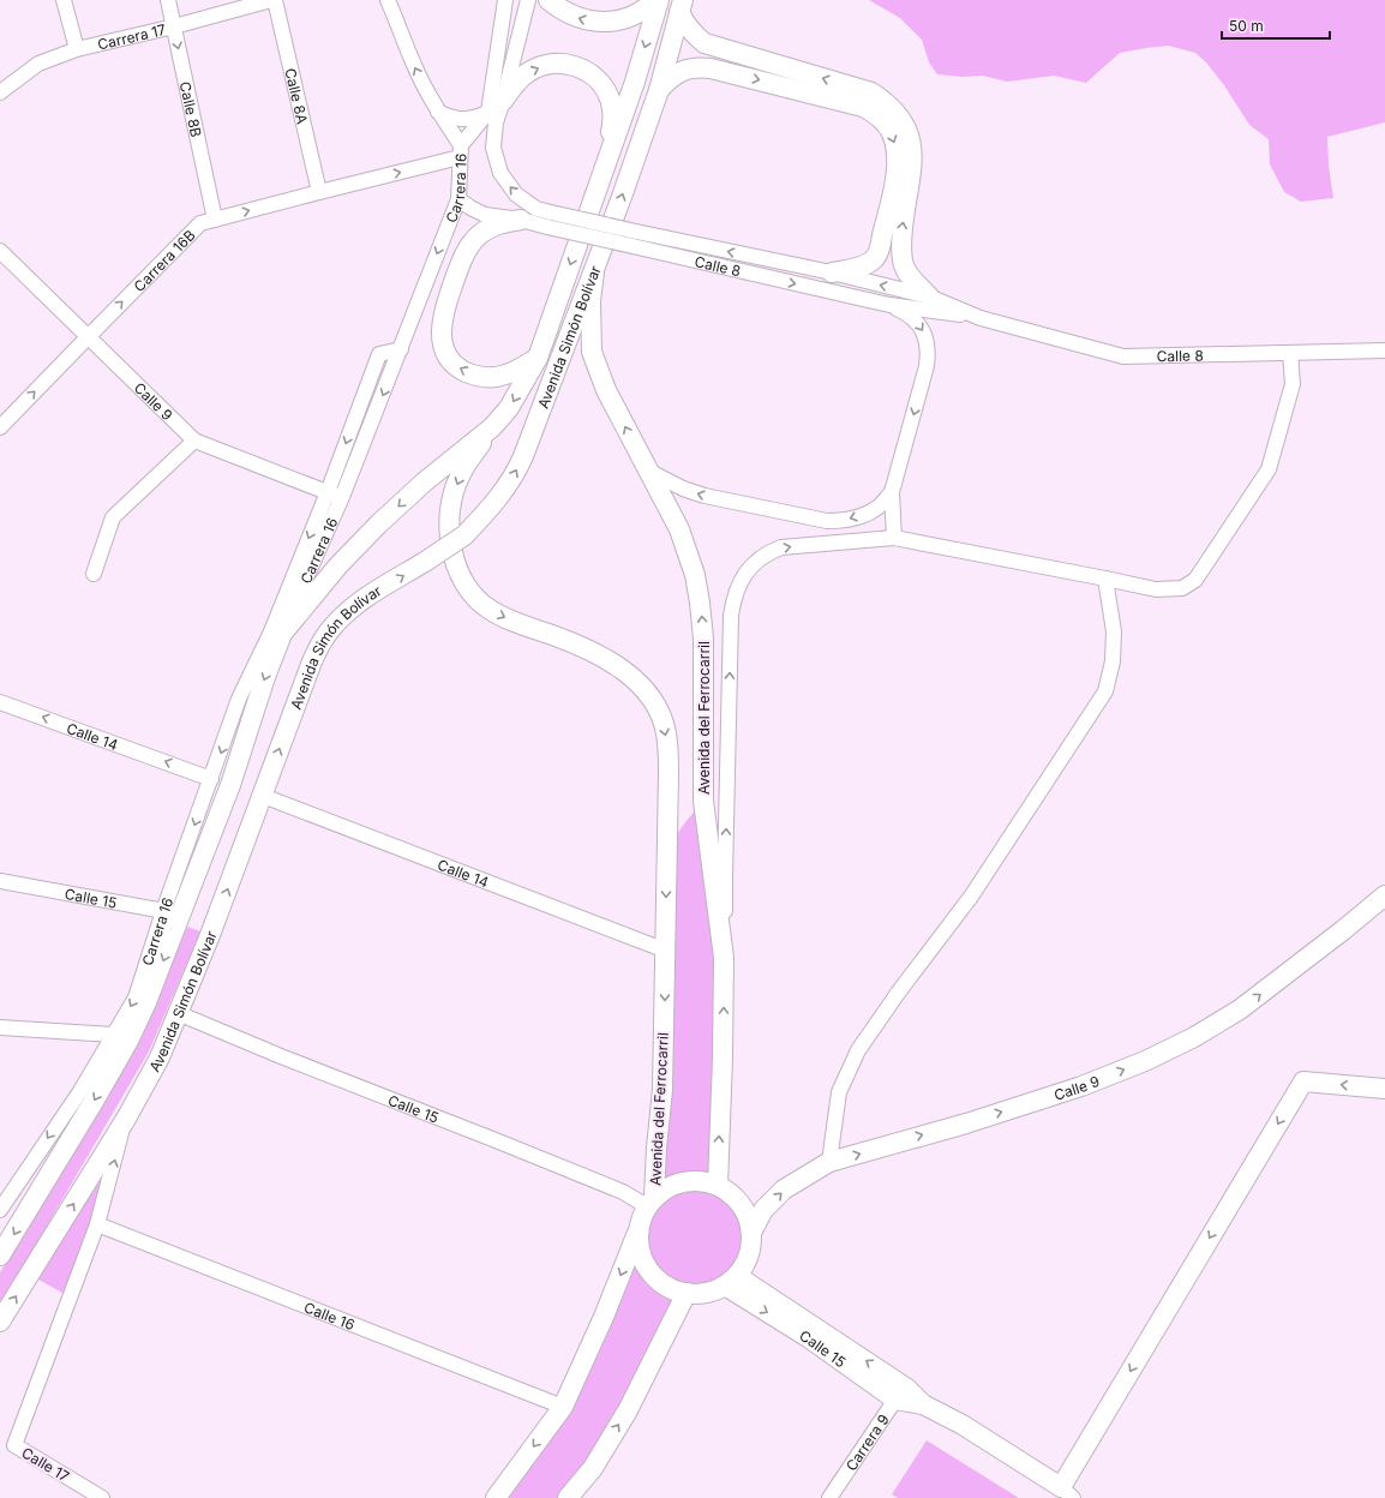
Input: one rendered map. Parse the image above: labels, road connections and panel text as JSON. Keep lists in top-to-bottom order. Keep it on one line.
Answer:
{"streets":{"main road":["Avenida Simón Bolívar","Calle 9","Avenida del Ferrocarril","Calle 15"],"street":["Carrera 17","Calle 8A","Calle 8B","Carrera 16","Carrera 16B","Calle 8","Calle 14","Calle 16","Carrera 9","Calle 17"]},"crossings":[["Carrera 17","Calle 8A"],["Carrera 17","Calle 8B"],["Calle 8A","Carrera 16B"],["Calle 8B","Carrera 16B"],["Carrera 16","Carrera 16B"],["Carrera 16","Calle 8"],["Carrera 16","Avenida Simón Bolívar"],["Carrera 16","Calle 9"],["Carrera 16","Calle 14"],["Carrera 16","Calle 15"],["Carrera 16B","Calle 9"],["Avenida Simón Bolívar","Avenida del Ferrocarril"],["Avenida Simón Bolívar","Calle 14"],["Avenida Simón Bolívar","Calle 15"],["Calle 9","Avenida del Ferrocarril"],["Calle 9","Calle 15"],["Avenida del Ferrocarril","Calle 14"],["Avenida del Ferrocarril","Calle 15"],["Calle 15","Carrera 9"],["Calle 16","Calle 17"]],"one_way":["Calle 8B","Carrera 16","Carrera 16B","Calle 9"],"scale_bar":"50 m"}
